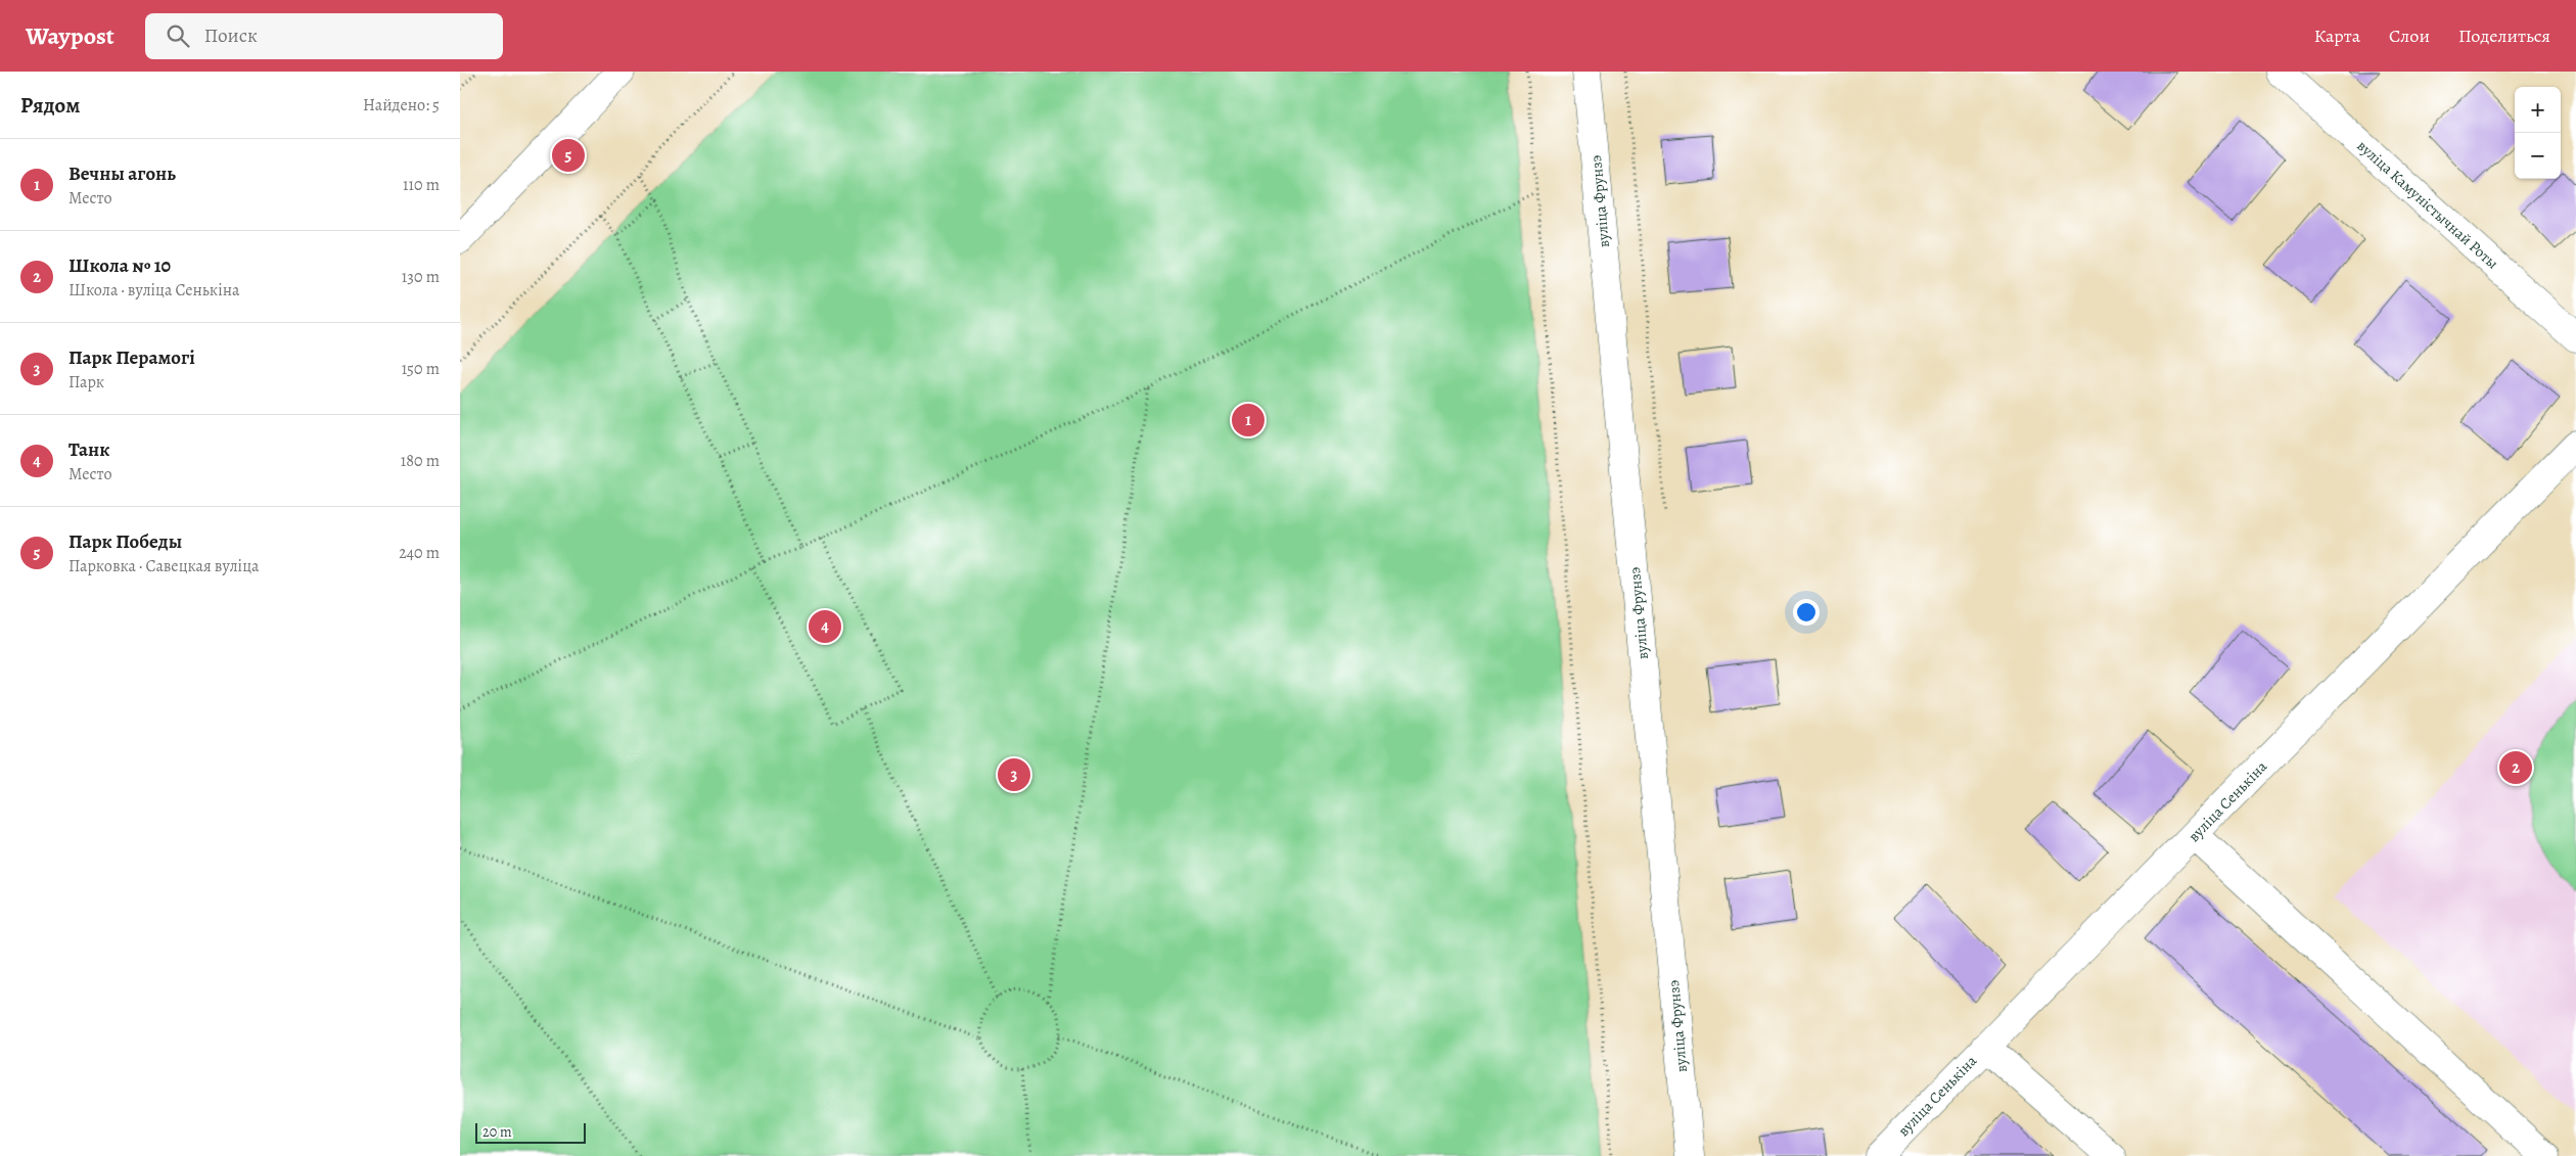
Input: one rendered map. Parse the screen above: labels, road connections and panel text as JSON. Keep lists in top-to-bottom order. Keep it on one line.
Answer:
{"streets":{"street":["вуліца Фрунзэ","вуліца Камуністычнай Роты","вуліца Сенькіна"]},"scale_bar":"20 m","page":{"header":"Waypost","search":"Поиск","nav":["Карта","Слои","Поделиться"],"heading":["Рядом","Найдено: 5"],"map_buttons":["+","−"],"pins":["5","1","4","2","3"],"list":[{"mark":"1","name":"Вечны агонь","note":"Место","value":"110 m"},{"mark":"2","name":"Школа № 10","note":"Школа · вуліца Сенькіна","value":"130 m"},{"mark":"3","name":"Парк Перамогі","note":"Парк","value":"150 m"},{"mark":"4","name":"Танк","note":"Место","value":"180 m"},{"mark":"5","name":"Парк Победы","note":"Парковка · Савецкая вуліца","value":"240 m"}],"scale":"20 m"}}
